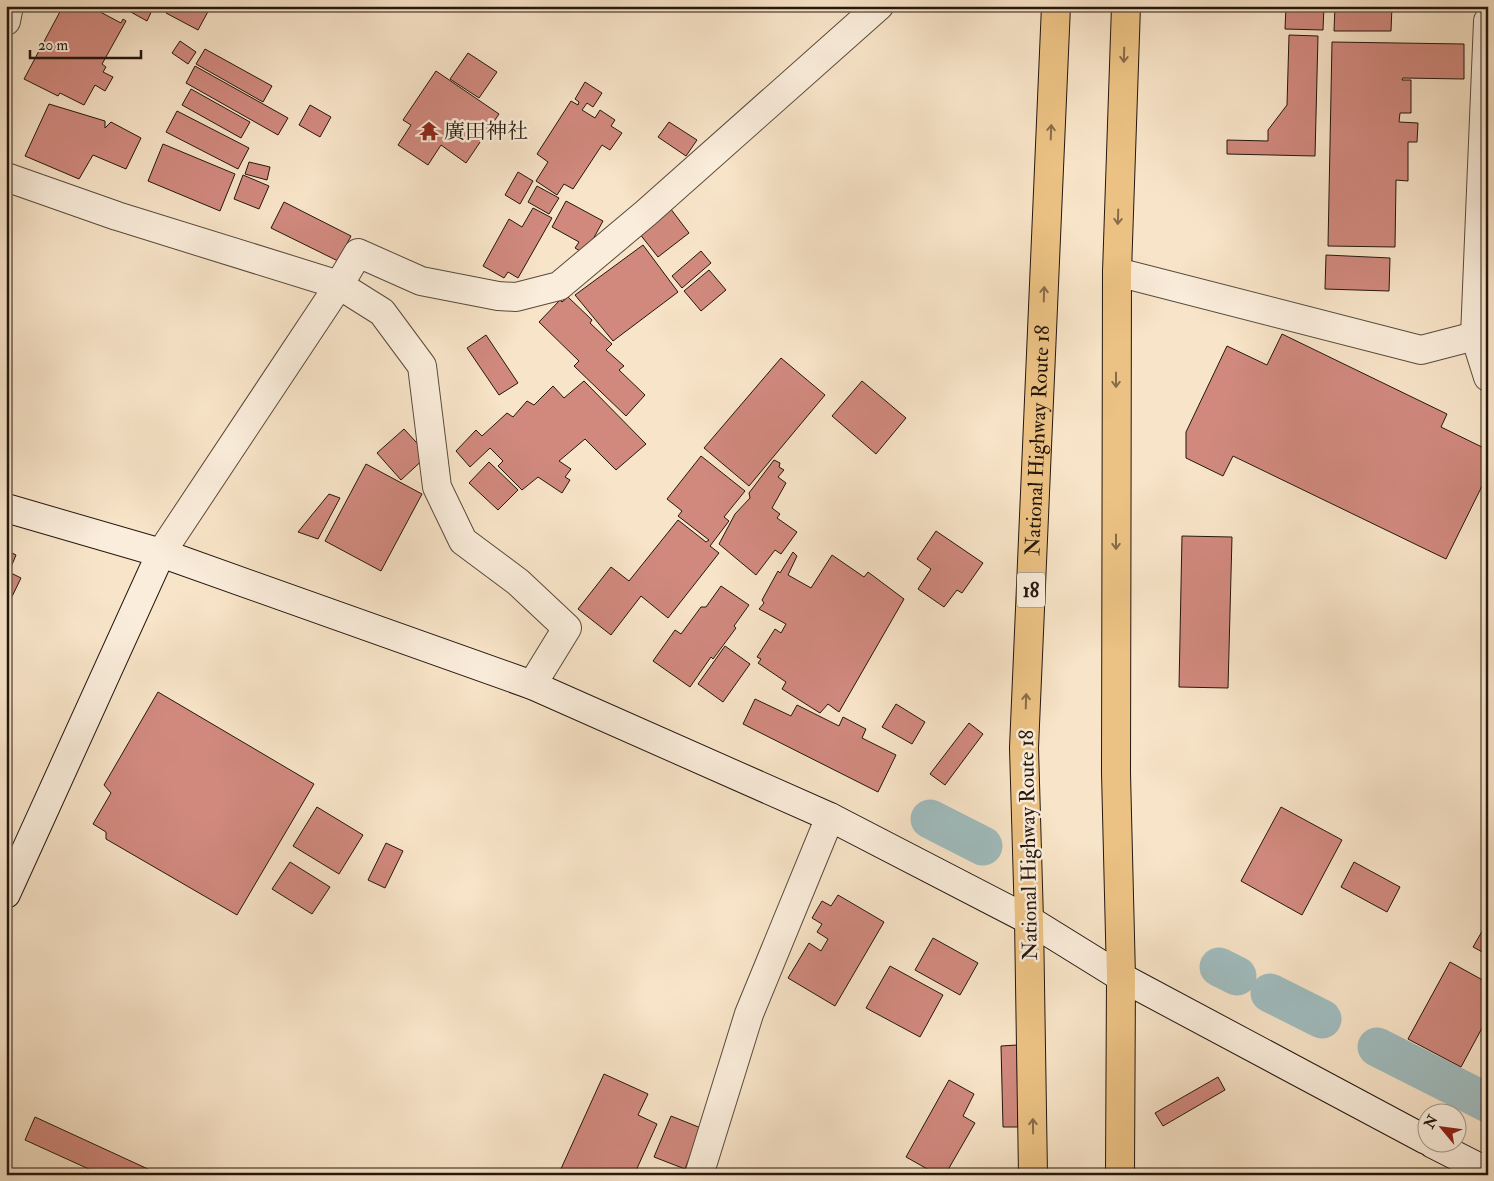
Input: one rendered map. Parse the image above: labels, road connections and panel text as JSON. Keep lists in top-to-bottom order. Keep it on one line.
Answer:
{"streets":{"highway":["National Highway Route 18","18"]},"places":{"temple":["廣田神社"]},"scale_bar":"20 m","north":"top left"}
